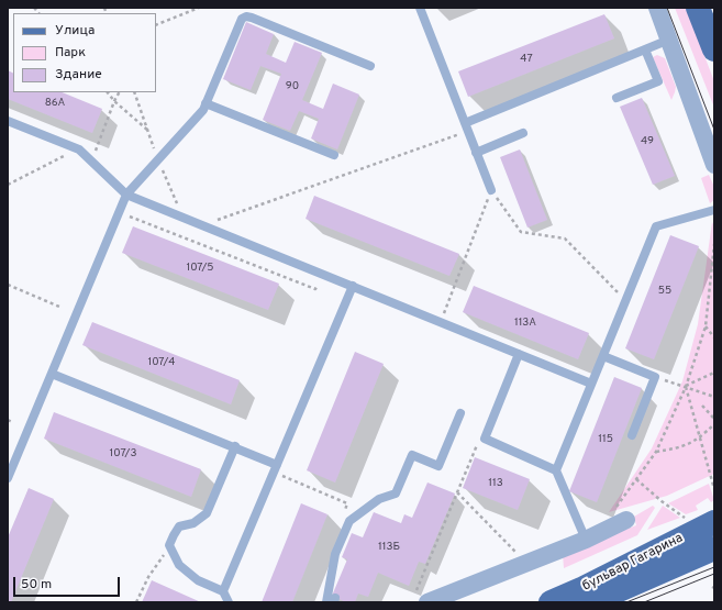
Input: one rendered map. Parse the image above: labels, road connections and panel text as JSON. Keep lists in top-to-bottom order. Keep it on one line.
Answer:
{"streets":{"main road":["бульвар Гагарина"]},"house_numbers":["47","90","86А","49","107/5","55","113А","107/4","115","107/3","113","113Б"],"legend":["Улица","Парк","Здание"],"scale_bar":"50 m"}
